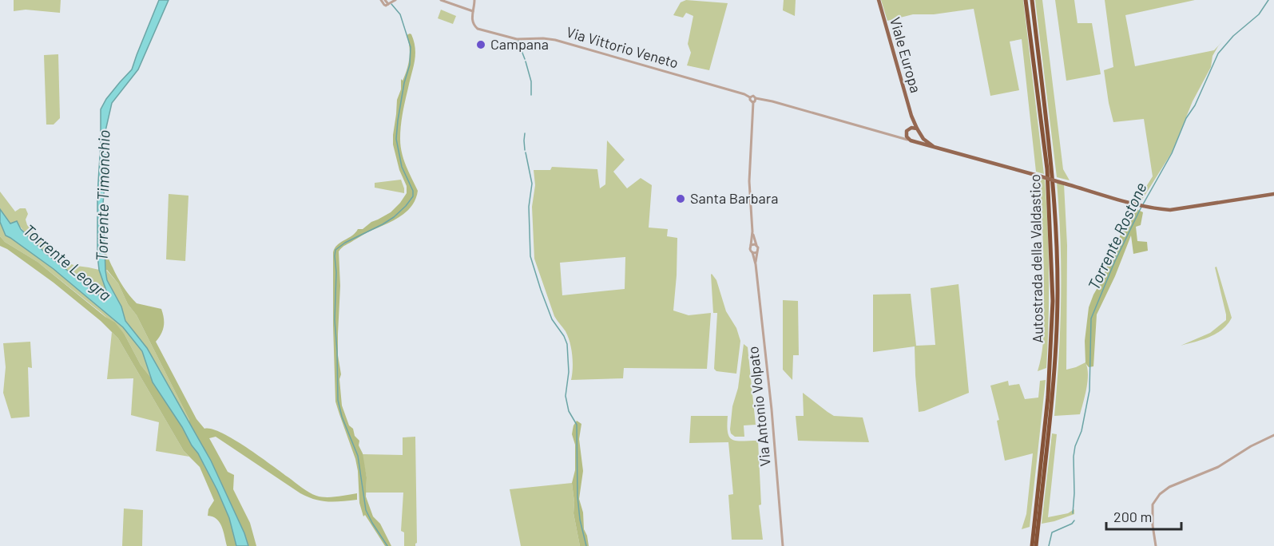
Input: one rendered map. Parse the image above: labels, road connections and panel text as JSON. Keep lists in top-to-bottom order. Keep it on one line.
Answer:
{"streets":{"highway":["Autostrada della Valdastico"],"main road":["Via Vittorio Veneto","Viale Europa"],"street":["Via Antonio Volpato"]},"crossings":[["Via Vittorio Veneto","Viale Europa"]],"water":["Torrente Timonchio","Torrente Rostone","Torrente Leogra"],"places":["Campana","Santa Barbara"],"scale_bar":"200 m"}
